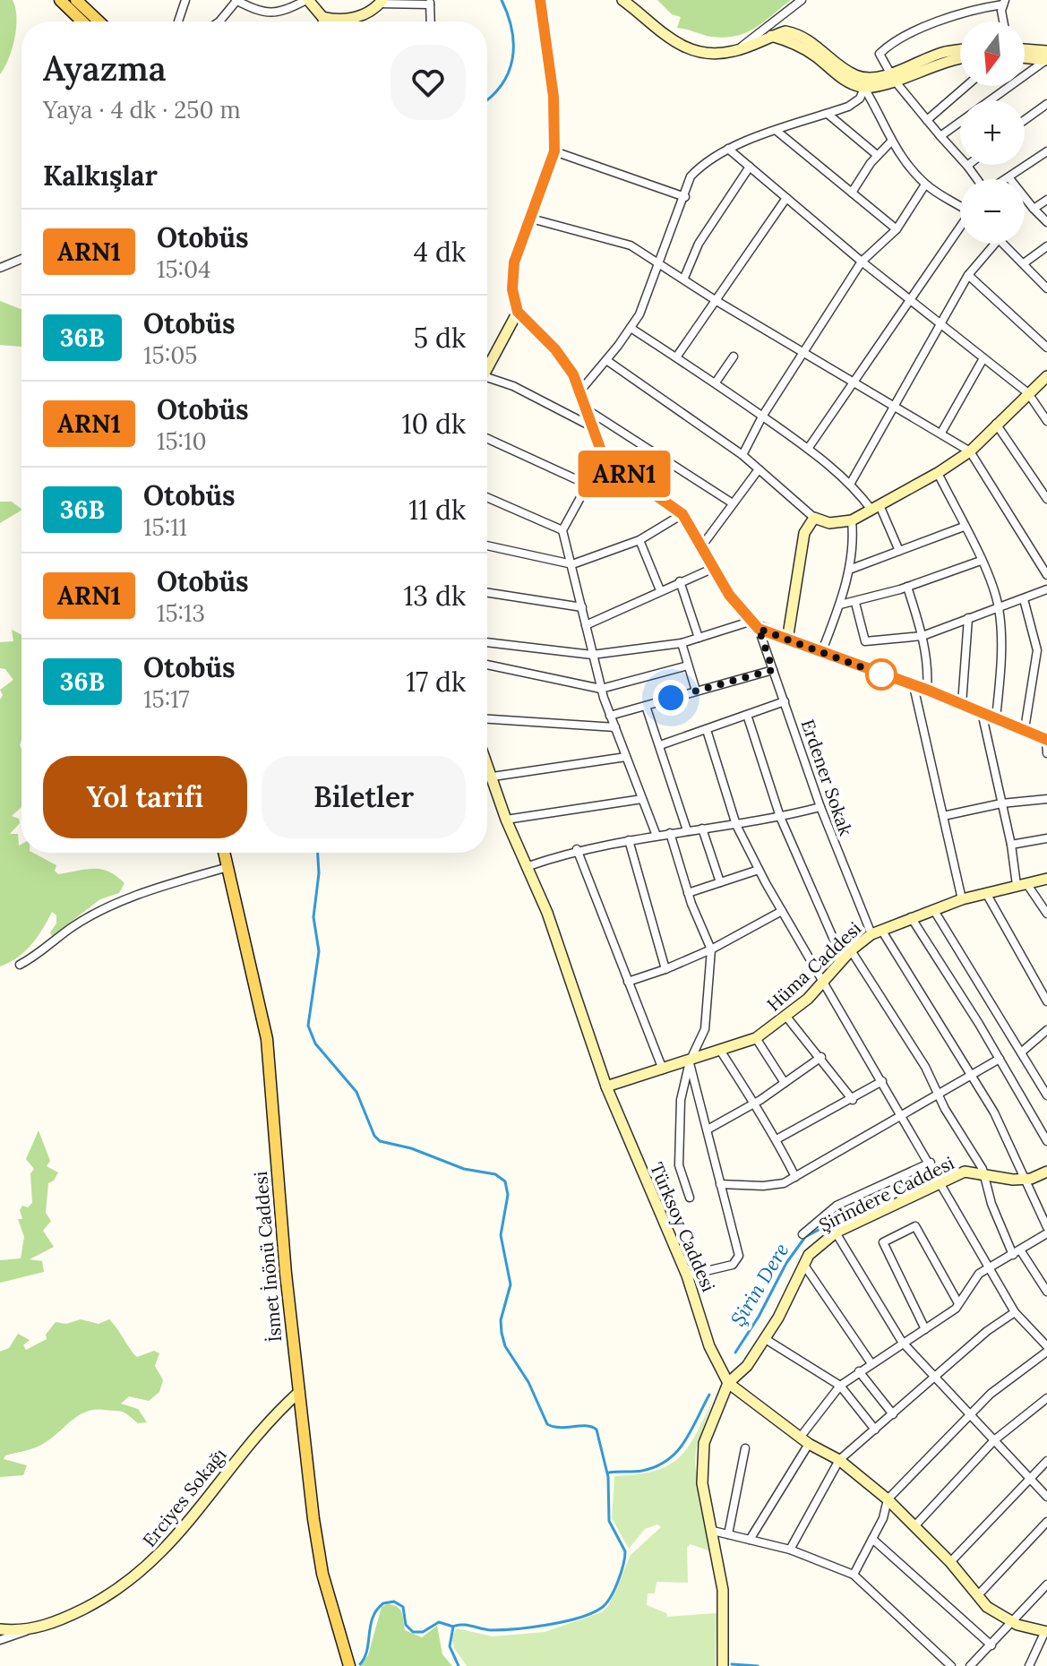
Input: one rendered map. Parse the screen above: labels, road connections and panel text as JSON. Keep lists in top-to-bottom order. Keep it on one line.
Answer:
{"streets":{"main road":["İsmet İnönü Caddesi"],"street":["Erdener Sokak","Hüma Caddesi","Şirindere Caddesi","Türksoy Caddesi","Erciyes Sokağı"]},"crossings":[["Erdener Sokak","Hüma Caddesi"],["Erdener Sokak","Şirindere Caddesi"],["Hüma Caddesi","Türksoy Caddesi"],["Şirindere Caddesi","Türksoy Caddesi"],["İsmet İnönü Caddesi","Erciyes Sokağı"]],"water":["Şirin Dere"],"lines":["bus line ARN1"],"north":"bottom","page":{"on_map":"ARN1","map_buttons":["+","−"],"heading":[["Ayazma","Yaya · 4 dk · 250 m"],"Kalkışlar"],"list":[{"mark":"ARN1","name":"Otobüs","note":"15:04","value":"4 dk"},{"mark":"36B","name":"Otobüs","note":"15:05","value":"5 dk"},{"mark":"ARN1","name":"Otobüs","note":"15:10","value":"10 dk"},{"mark":"36B","name":"Otobüs","note":"15:11","value":"11 dk"},{"mark":"ARN1","name":"Otobüs","note":"15:13","value":"13 dk"},{"mark":"36B","name":"Otobüs","note":"15:17","value":"17 dk"}],"buttons":["Yol tarifi","Biletler"]}}
